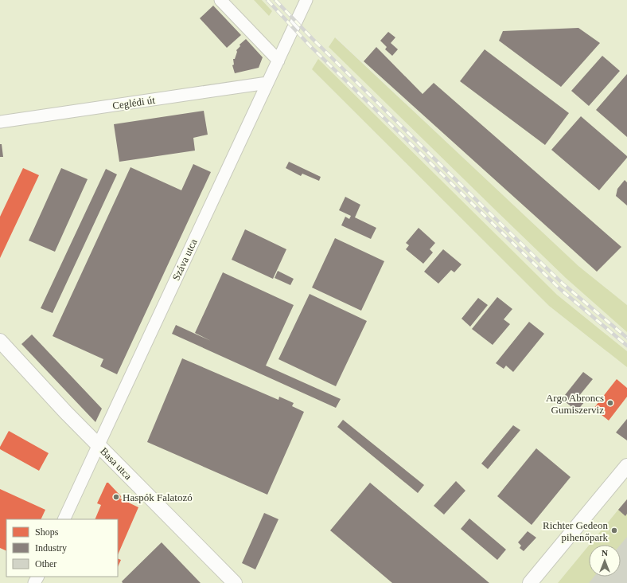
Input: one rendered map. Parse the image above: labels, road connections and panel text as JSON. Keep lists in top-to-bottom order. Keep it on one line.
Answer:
{"streets":{"street":["Ceglédi út","Száva utca","Basa utca"]},"crossings":[["Ceglédi út","Száva utca"],["Száva utca","Basa utca"]],"places":["Argo Abroncs Gumiszerviz","Haspók Falatozó","Richter Gedeon pihenőpark"],"legend":["Shops","Industry","Other"],"north":"top"}
